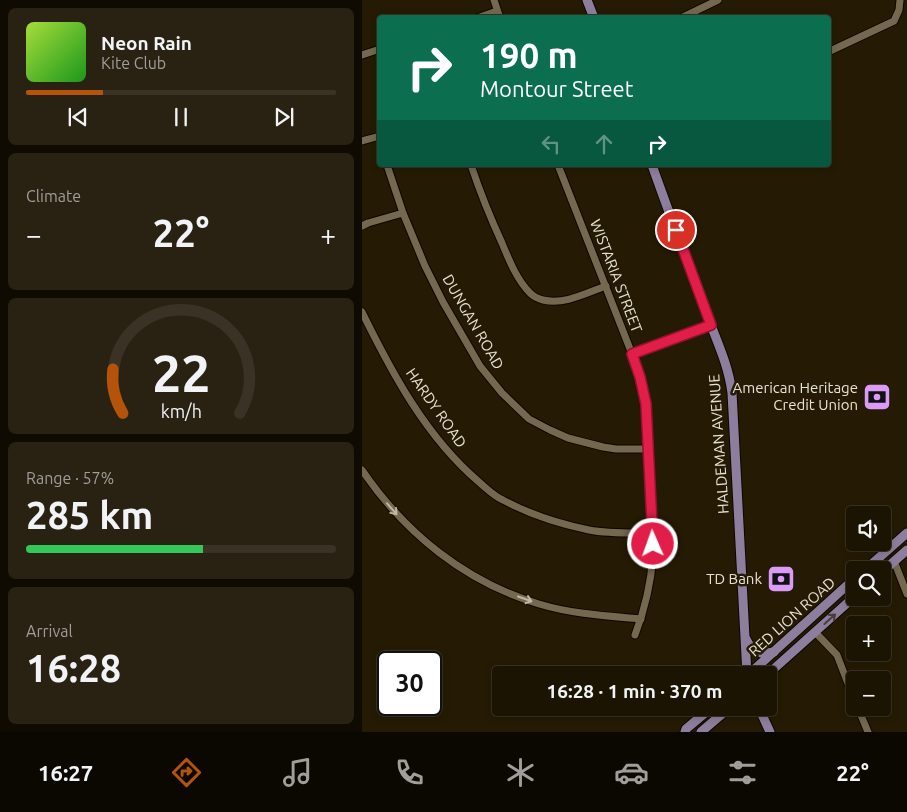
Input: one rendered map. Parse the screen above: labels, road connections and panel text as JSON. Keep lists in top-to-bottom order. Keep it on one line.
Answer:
{"streets":{"main road":["HALDEMAN AVENUE","RED LION ROAD"],"street":["WISTARIA STREET","DUNGAN ROAD","HARDY ROAD"]},"crossings":[["WISTARIA STREET","DUNGAN ROAD"],["WISTARIA STREET","HARDY ROAD"]],"places":{"bank":["American Heritage Credit Union","TD Bank"]},"page":{"turn":["190 m","Montour Street"],"song":["Neon Rain","Kite Club"],"tile":["Climate",["Range · 57%","285 km"],["Arrival","16:28"]],"heat":["−","22°","+"],"map_buttons":["+","−"],"limit":"30","trip":"16:28 · 1 min · 370 m","tabs":["16:27","22°"],"gauge":["22","km/h"]}}
